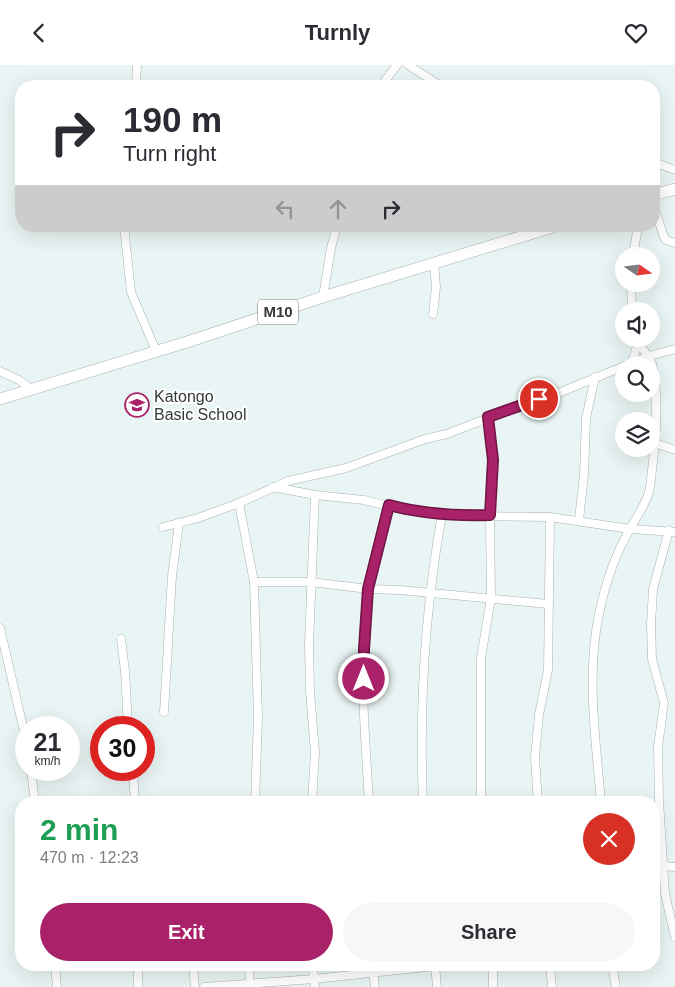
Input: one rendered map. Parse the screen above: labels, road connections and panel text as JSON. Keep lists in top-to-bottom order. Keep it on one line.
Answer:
{"streets":{"main road":["M10"]},"places":{"school or university":["Katongo Basic School"]},"north":"right","page":{"header":"Turnly","turn":["190 m","Turn right"],"speed":"21 km/h","limit":"30","heading":["2 min","470 m · 12:23"],"buttons":["Exit","Share"]}}
